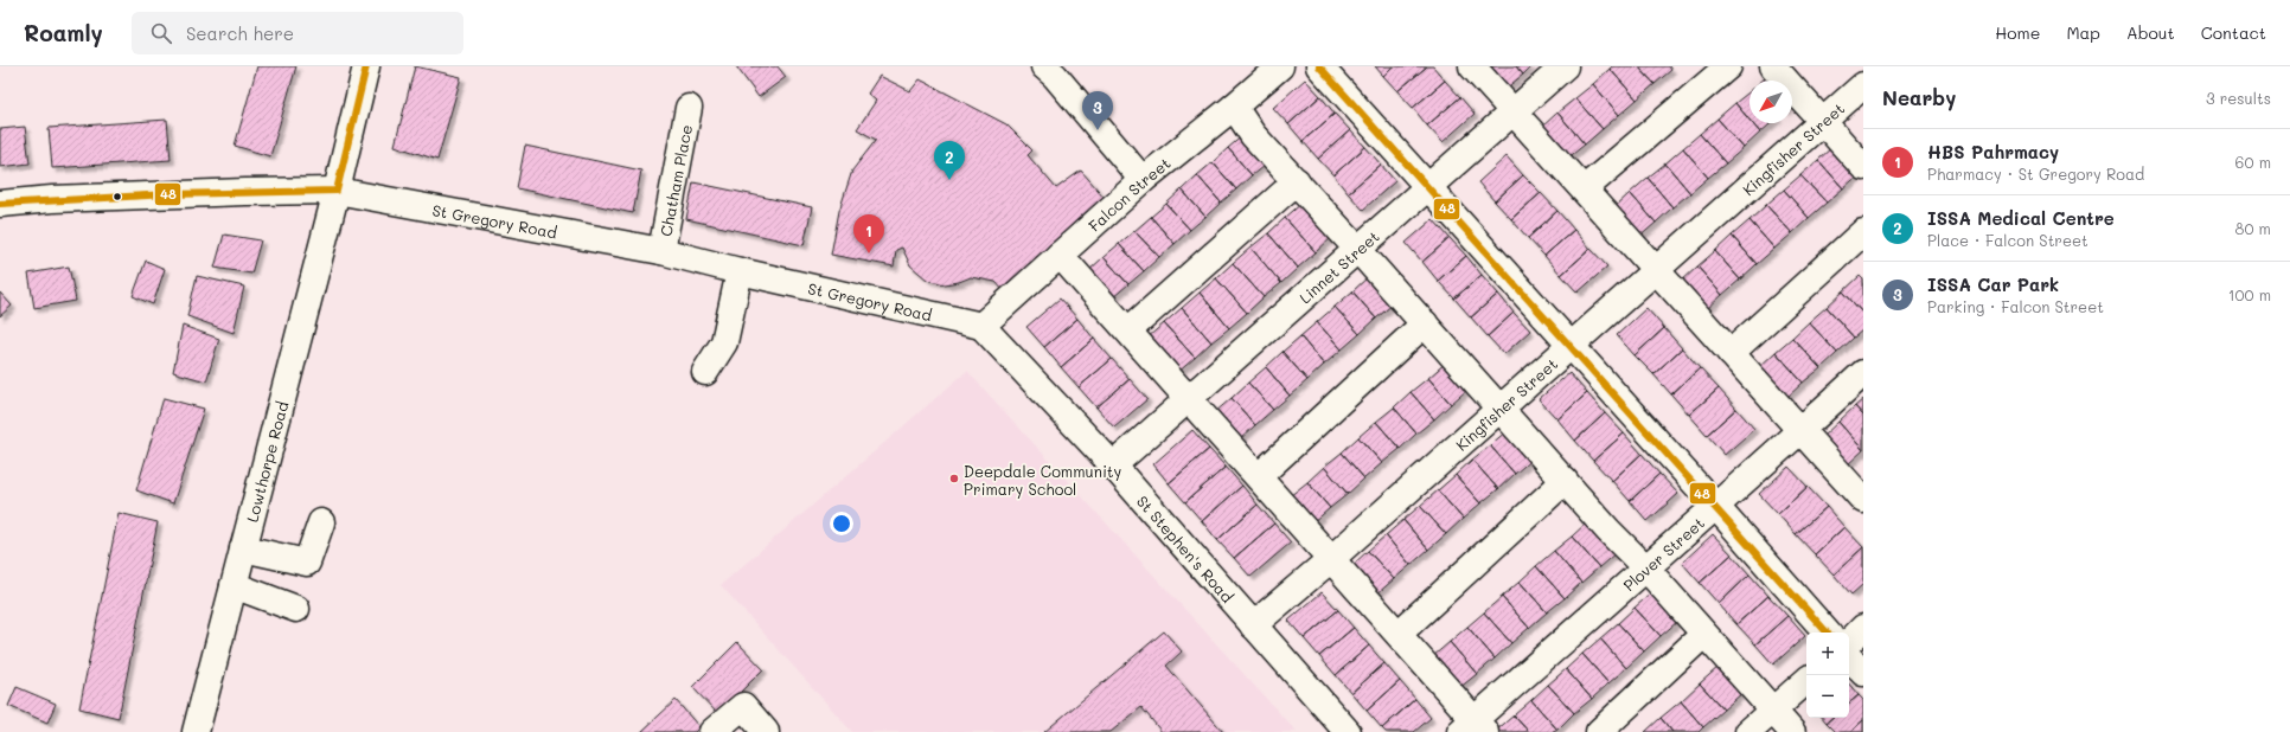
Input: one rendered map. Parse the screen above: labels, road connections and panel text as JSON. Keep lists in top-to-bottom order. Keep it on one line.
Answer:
{"streets":{"street":["Kingfisher Street","Chatham Place","Falcon Street","St Gregory Road","Linnet Street","Lowthorpe Road","St Stephen's Road","Plover Street"]},"crossings":[["Kingfisher Street","St Stephen's Road"],["Chatham Place","St Gregory Road"],["Falcon Street","St Gregory Road"],["Falcon Street","St Stephen's Road"],["St Gregory Road","Lowthorpe Road"],["St Gregory Road","St Stephen's Road"],["Linnet Street","St Stephen's Road"]],"places":["Deepdale Community Primary School"],"lines":["transit line 48"],"north":"bottom left","page":{"header":"Roamly","search":"Search here","nav":["Home","Map","About","Contact"],"heading":["Nearby","3 results"],"pins":["3","2","1"],"list":[{"mark":"1","name":"HBS Pahrmacy","note":"Pharmacy · St Gregory Road","value":"60 m"},{"mark":"2","name":"ISSA Medical Centre","note":"Place · Falcon Street","value":"80 m"},{"mark":"3","name":"ISSA Car Park","note":"Parking · Falcon Street","value":"100 m"}],"map_buttons":["+","−"]}}
